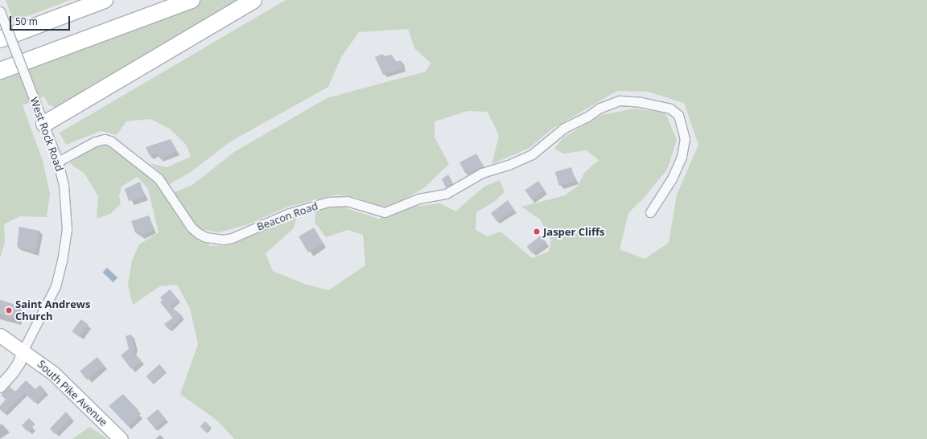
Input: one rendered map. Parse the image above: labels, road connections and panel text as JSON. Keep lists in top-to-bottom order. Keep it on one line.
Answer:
{"streets":{"main road":["South Pike Avenue"],"street":["West Rock Road","Beacon Road"]},"crossings":[["West Rock Road","Beacon Road"],["West Rock Road","South Pike Avenue"]],"places":["Jasper Cliffs","Saint Andrews Church"],"scale_bar":"50 m"}
